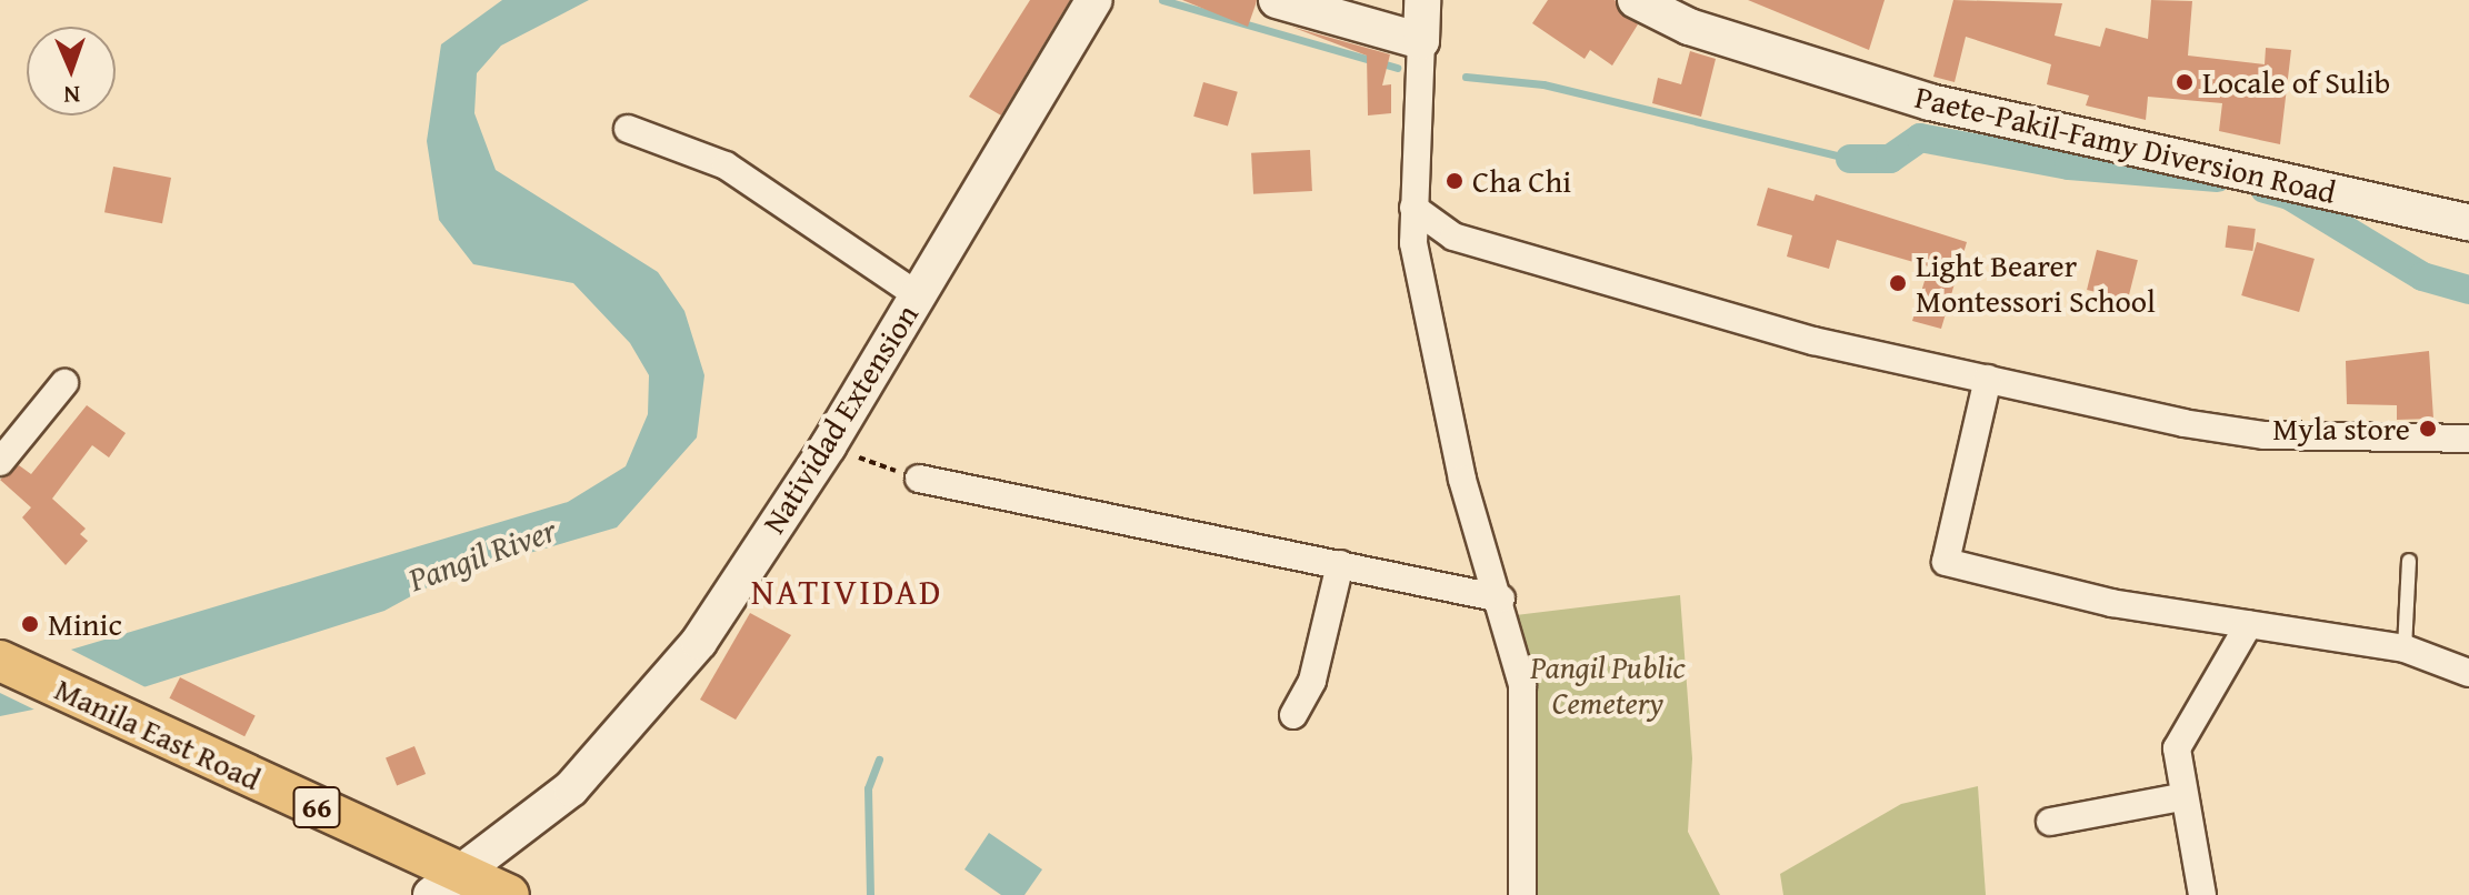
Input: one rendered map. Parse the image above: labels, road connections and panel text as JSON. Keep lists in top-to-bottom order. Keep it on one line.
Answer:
{"streets":{"main road":["Manila East Road","66"],"street":["Paete-Pakil-Famy Diversion Road","Natividad Extension"]},"crossings":[["Natividad Extension","Manila East Road"]],"districts":["NATIVIDAD"],"water":["Pangil River"],"parks":["Pangil Public Cemetery"],"places":["Locale of Sulib","Cha Chi","Light Bearer Montessori School","Myla store","Minic"],"north":"bottom"}
